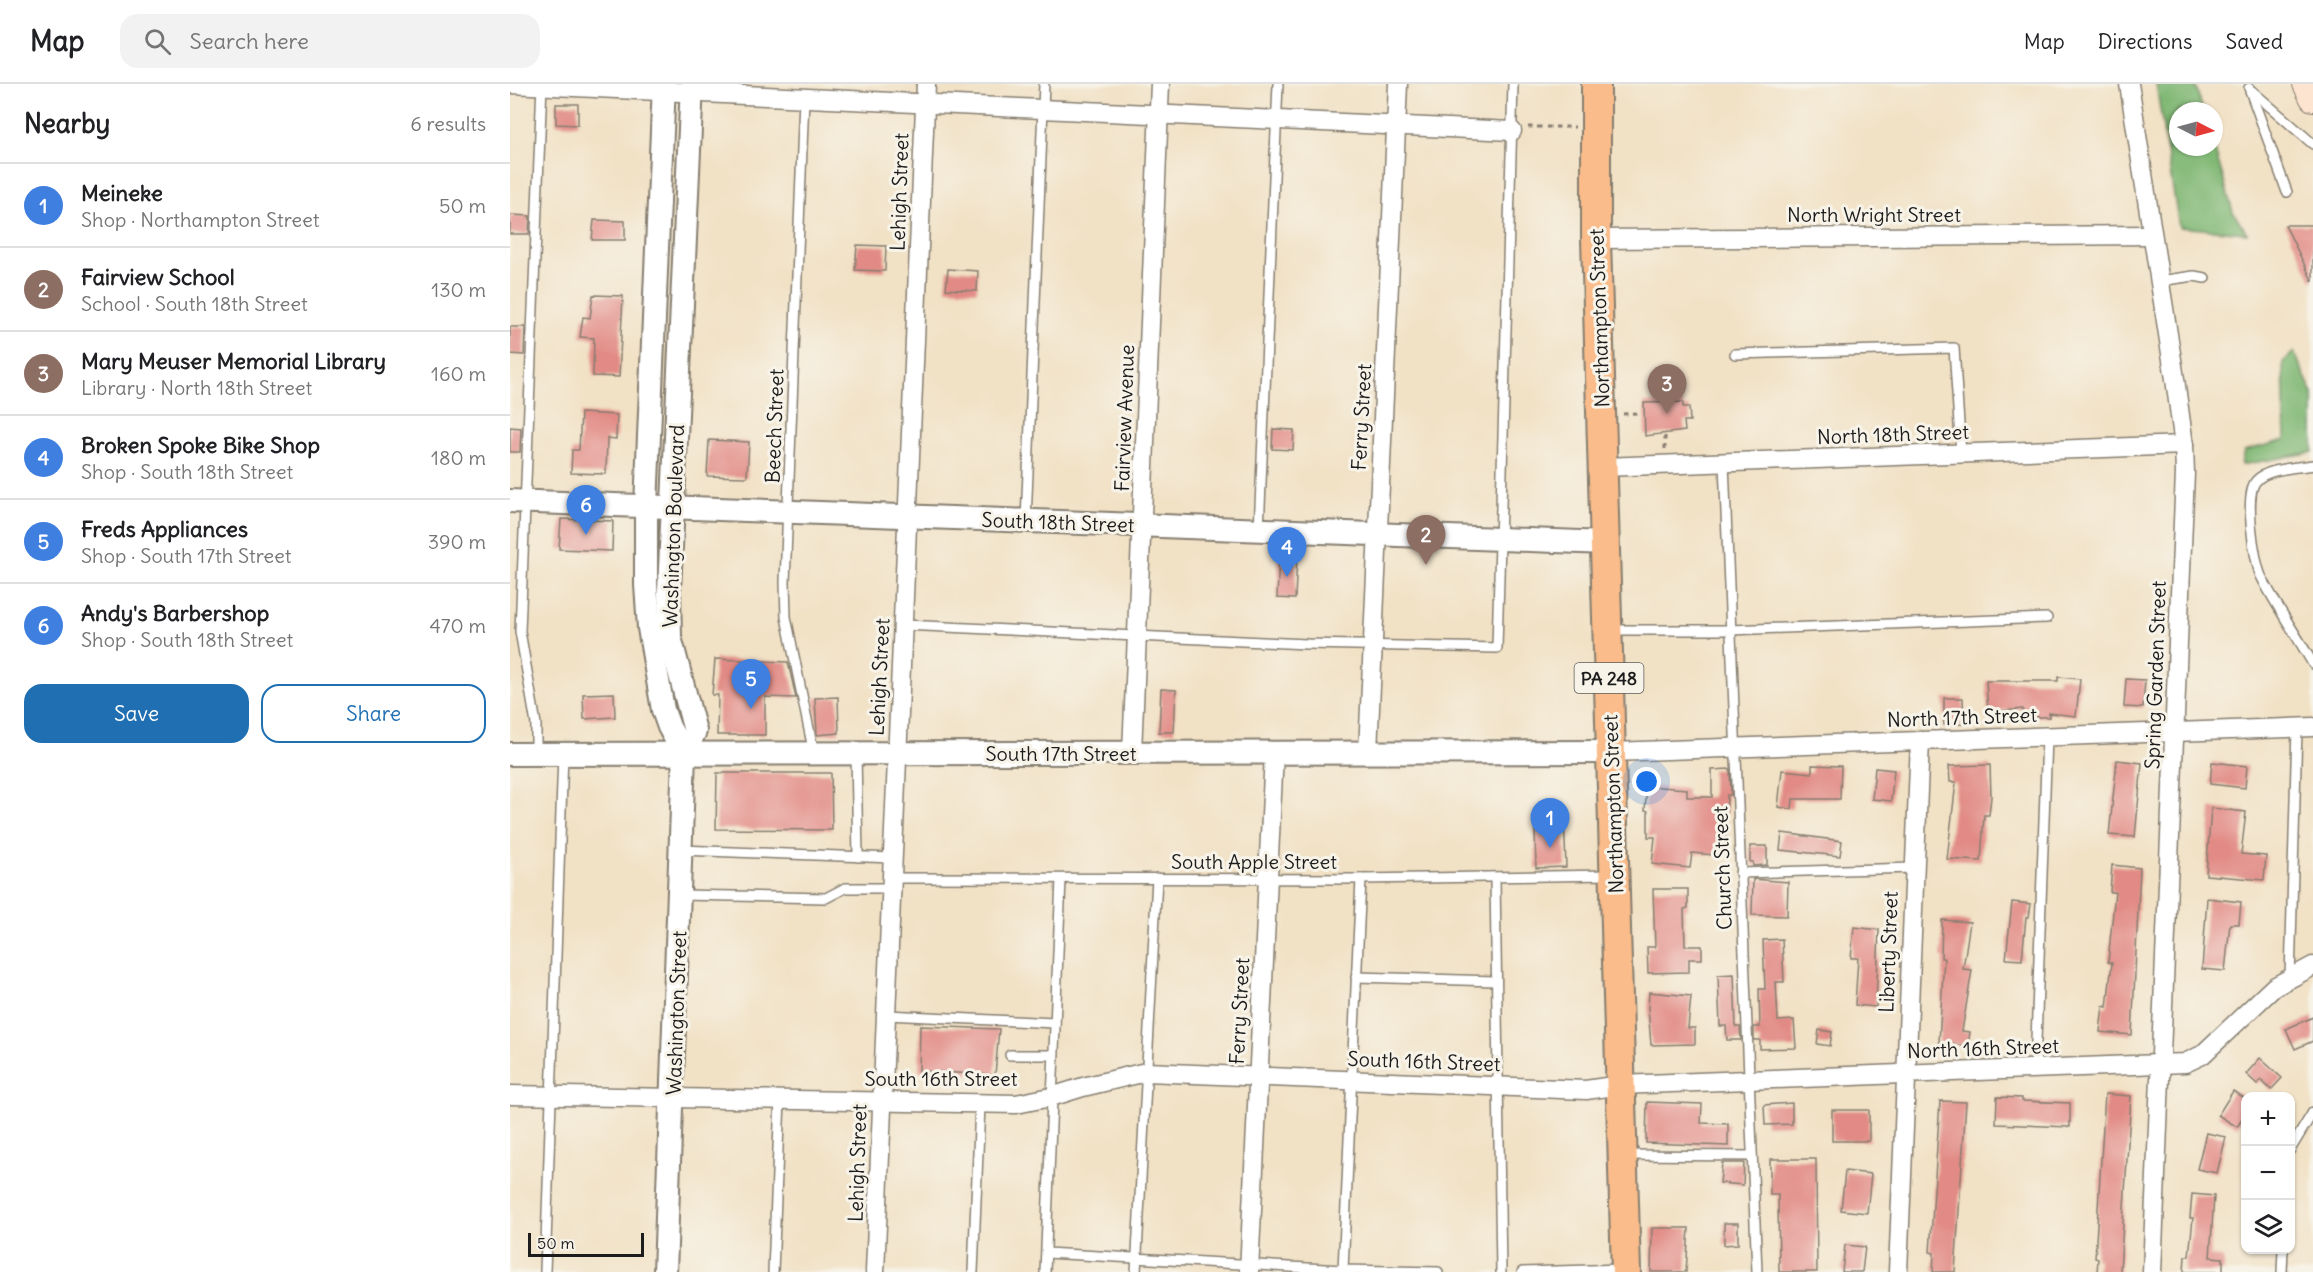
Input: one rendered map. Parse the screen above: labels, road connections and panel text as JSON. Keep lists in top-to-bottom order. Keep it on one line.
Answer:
{"streets":{"main road":["Northampton Street","PA 248"],"street":["Lehigh Street","North Wright Street","Ferry Street","Fairview Avenue","North 18th Street","South 18th Street","Washington Boulevard","Spring Garden Street","North 17th Street","South 17th Street","Liberty Street","Washington Street","North 16th Street","South 16th Street"],"lane":["Beech Street","South Apple Street","Church Street"]},"crossings":[["Lehigh Street","South 18th Street"],["Lehigh Street","South 17th Street"],["Lehigh Street","South Apple Street"],["Lehigh Street","South 16th Street"],["North Wright Street","Northampton Street"],["North Wright Street","Spring Garden Street"],["Northampton Street","North 18th Street"],["Northampton Street","South 18th Street"],["Northampton Street","North 17th Street"],["Northampton Street","South 17th Street"],["Northampton Street","South Apple Street"],["Northampton Street","North 16th Street"],["Northampton Street","South 16th Street"],["Ferry Street","South 18th Street"],["Ferry Street","South 17th Street"],["Ferry Street","South Apple Street"],["Ferry Street","South 16th Street"],["Fairview Avenue","South 18th Street"],["Fairview Avenue","South 17th Street"],["Beech Street","South 18th Street"],["Beech Street","South 17th Street"],["North 18th Street","Spring Garden Street"],["North 18th Street","Church Street"],["South 18th Street","Washington Boulevard"],["Washington Boulevard","South 17th Street"],["Washington Boulevard","Washington Street"],["Spring Garden Street","North 17th Street"],["Spring Garden Street","North 16th Street"],["North 17th Street","South 17th Street"],["North 17th Street","Church Street"],["North 17th Street","Liberty Street"],["South 17th Street","Washington Street"],["South Apple Street","Washington Street"],["Church Street","North 16th Street"],["Liberty Street","North 16th Street"],["Washington Street","South 16th Street"],["North 16th Street","South 16th Street"]],"scale_bar":"50 m","north":"right","page":{"header":"Map","search":"Search here","nav":["Map","Directions","Saved"],"heading":["Nearby","6 results"],"list":[{"mark":"1","name":"Meineke","note":"Shop · Northampton Street","value":"50 m"},{"mark":"2","name":"Fairview School","note":"School · South 18th Street","value":"130 m"},{"mark":"3","name":"Mary Meuser Memorial Library","note":"Library · North 18th Street","value":"160 m"},{"mark":"4","name":"Broken Spoke Bike Shop","note":"Shop · South 18th Street","value":"180 m"},{"mark":"5","name":"Freds Appliances","note":"Shop · South 17th Street","value":"390 m"},{"mark":"6","name":"Andy's Barbershop","note":"Shop · South 18th Street","value":"470 m"}],"pins":["3","6","2","4","5","1"],"buttons":["Save","Share"],"map_buttons":["+","−"],"scale":"50 m"}}
